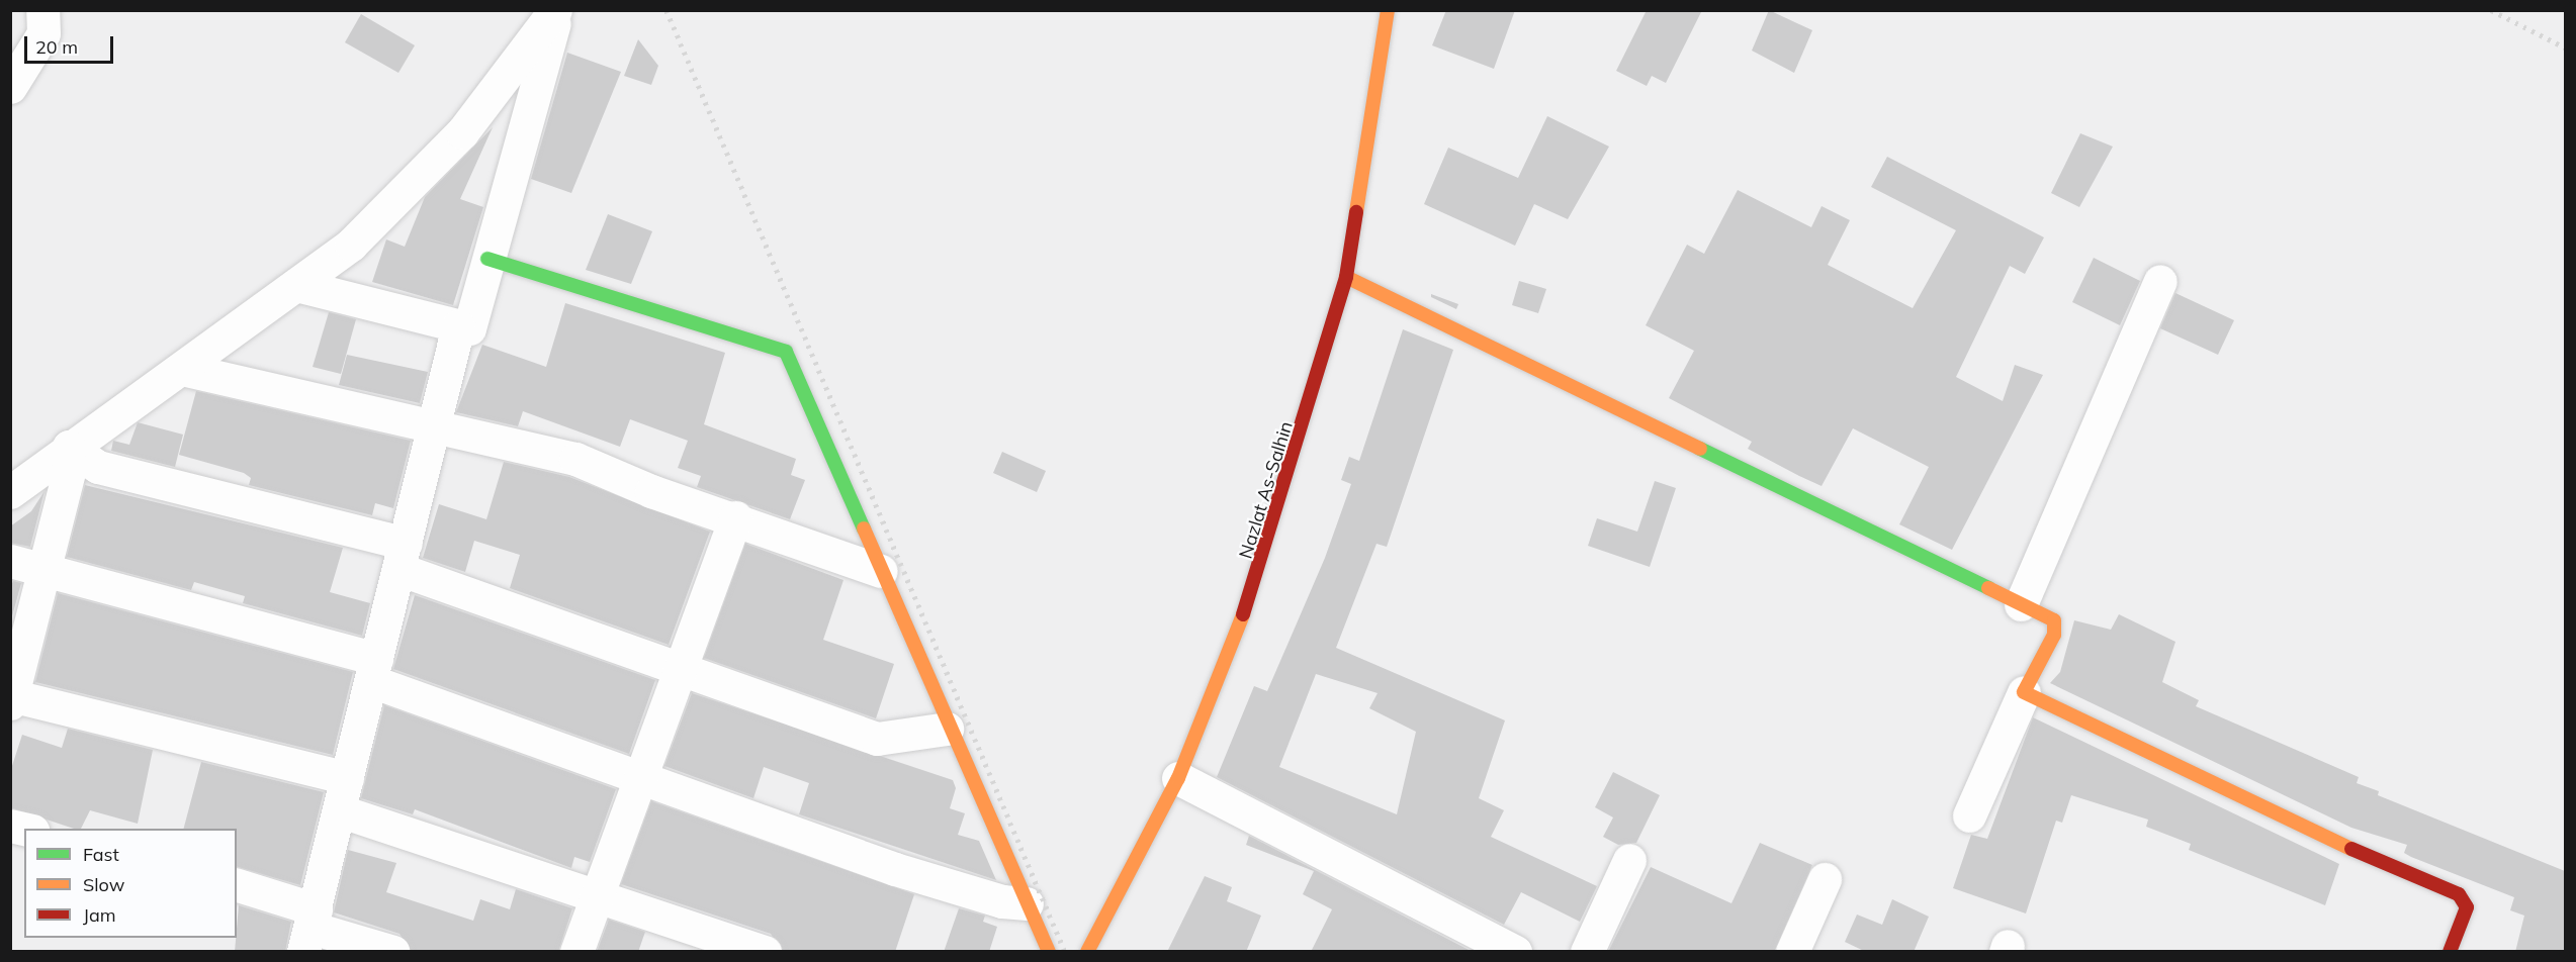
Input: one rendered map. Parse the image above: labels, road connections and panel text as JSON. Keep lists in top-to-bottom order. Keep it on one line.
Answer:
{"streets":{"street":["Nazlat As-Salhin"]},"legend":["Fast","Slow","Jam"],"scale_bar":"20 m"}
